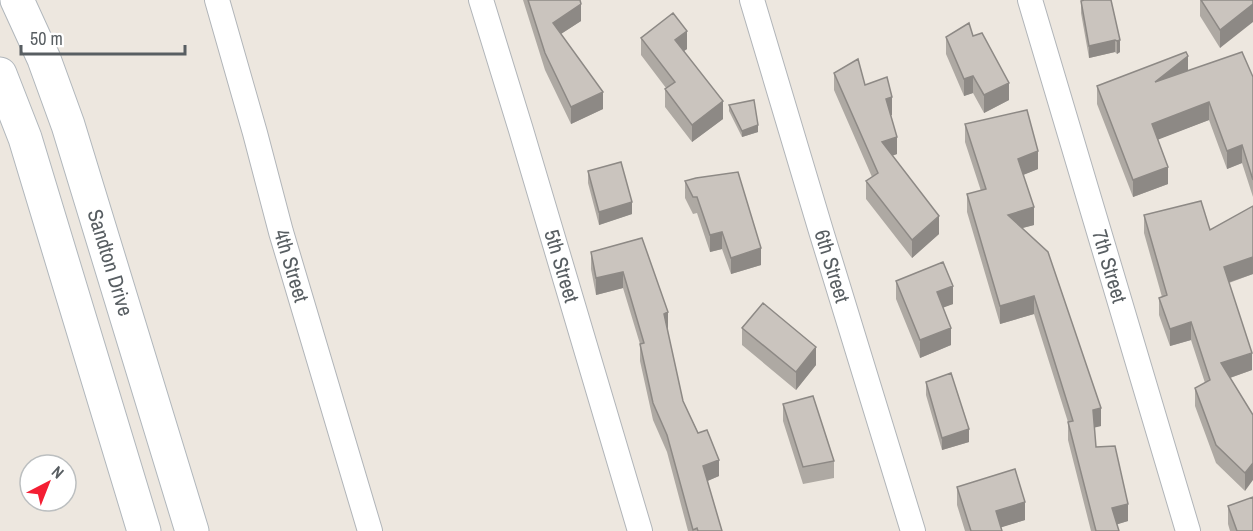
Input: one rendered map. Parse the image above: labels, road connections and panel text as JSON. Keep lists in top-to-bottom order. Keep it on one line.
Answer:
{"streets":{"main road":["Sandton Drive"],"street":["5th Street","7th Street","4th Street","6th Street"]},"scale_bar":"50 m","north":"top right"}
